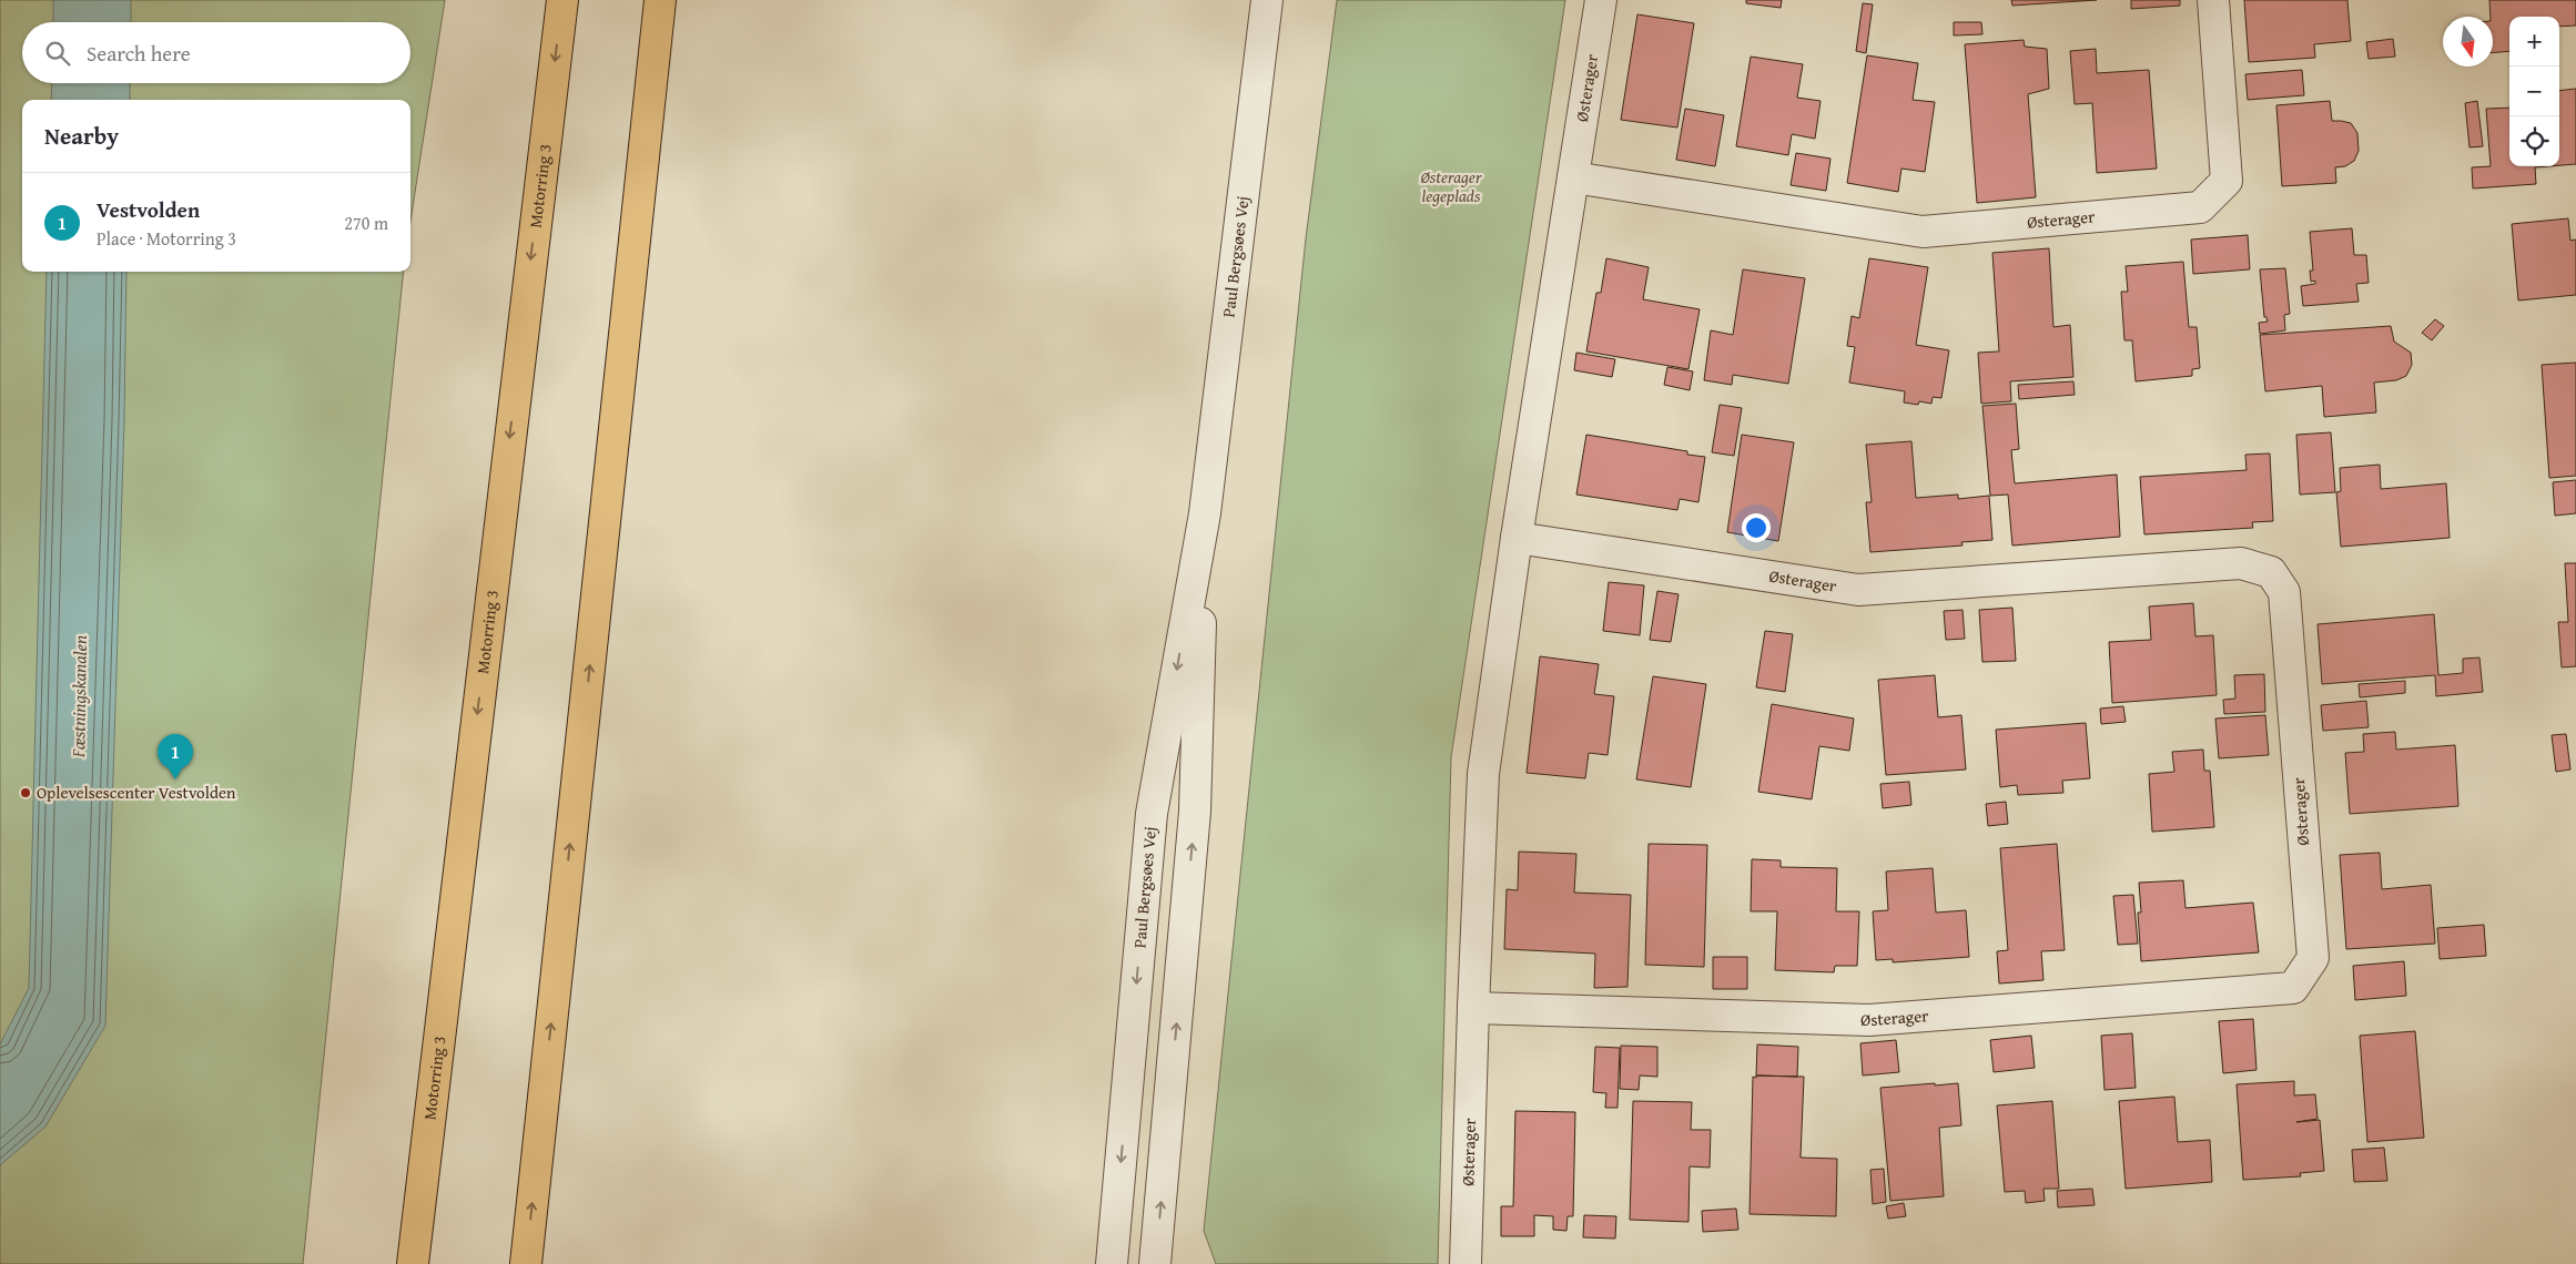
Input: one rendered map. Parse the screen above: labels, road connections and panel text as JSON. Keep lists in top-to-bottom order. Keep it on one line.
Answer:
{"streets":{"highway":["Motorring 3"],"street":["Østerager","Paul Bergsøes Vej"]},"water":["Fæstningskanalen"],"parks":["Østerager legeplads"],"places":["Oplevelsescenter Vestvolden"],"north":"bottom","page":{"map_buttons":["+","−"],"search":"Search here","heading":"Nearby","list":[{"mark":"1","name":"Vestvolden","note":"Place · Motorring 3","value":"270 m"}],"pins":"1"}}
